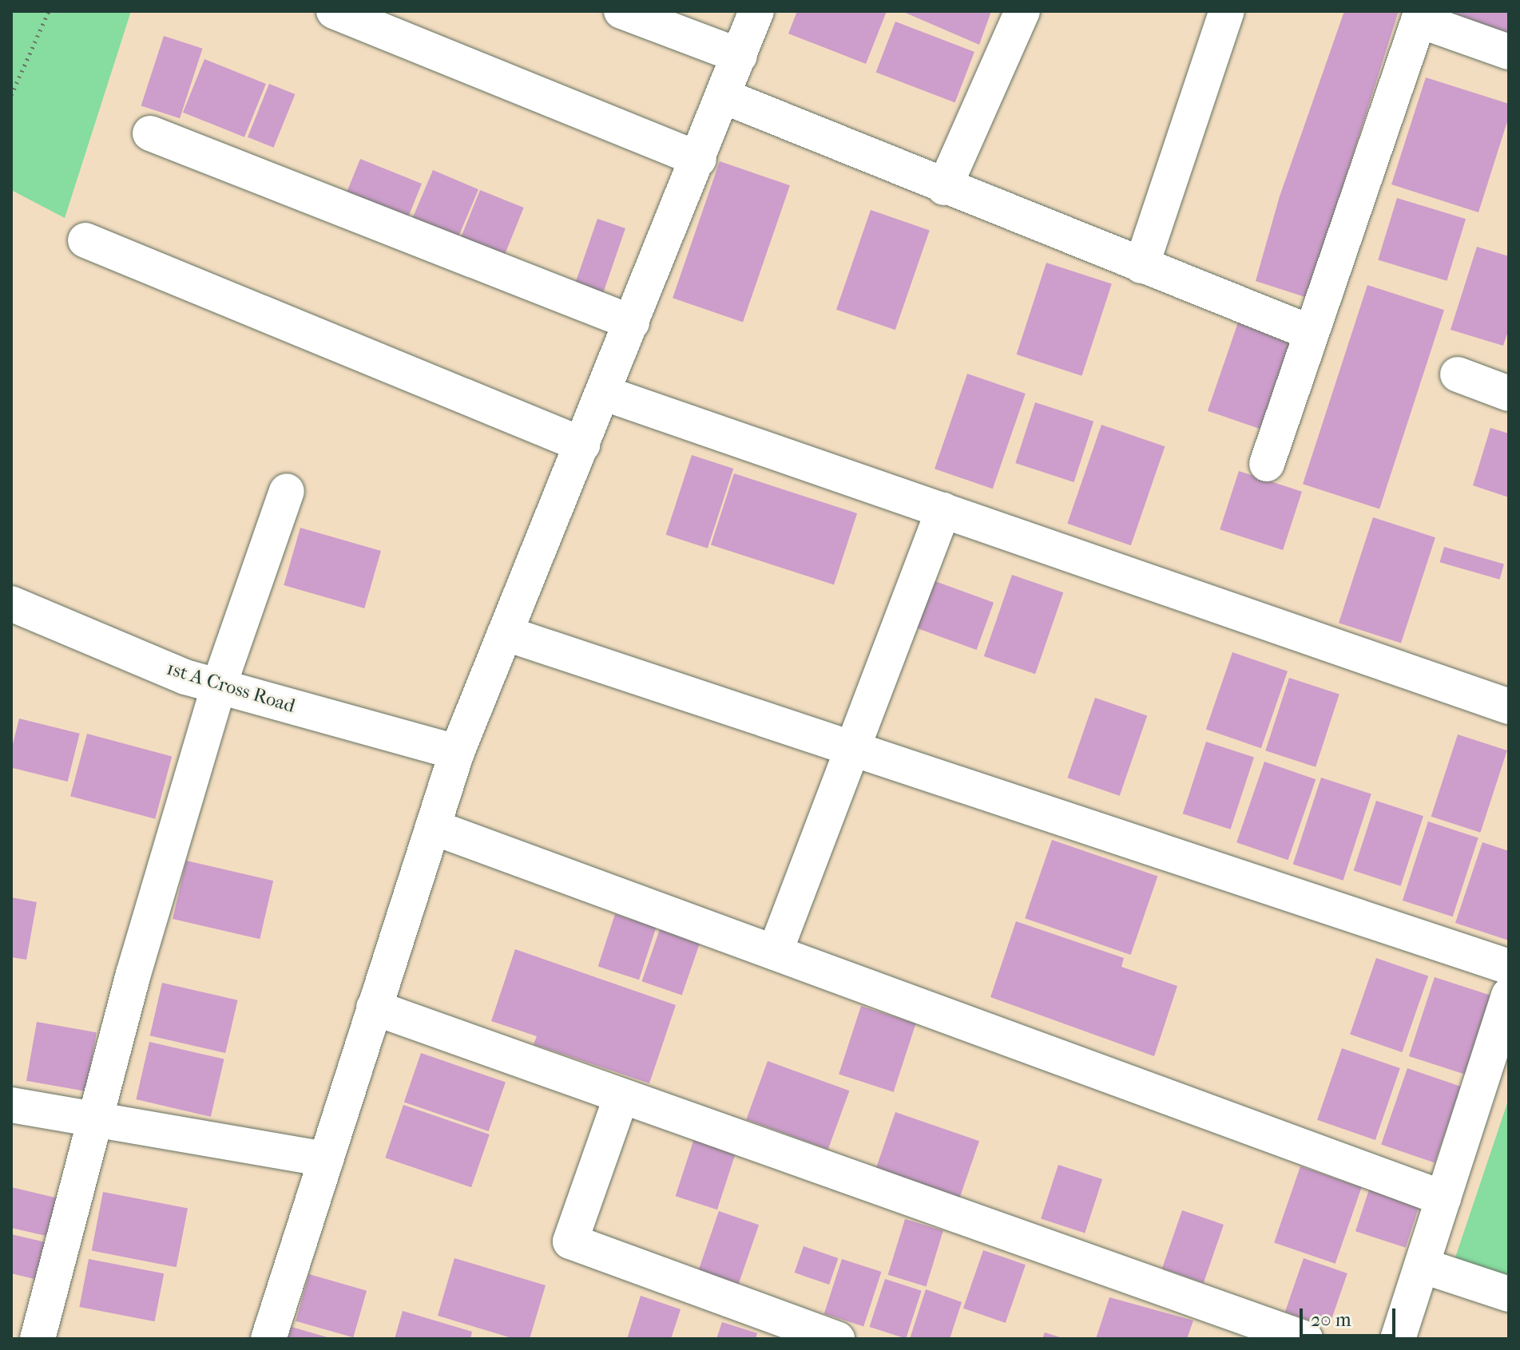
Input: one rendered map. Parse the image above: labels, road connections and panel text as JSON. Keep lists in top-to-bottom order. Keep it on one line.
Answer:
{"streets":{"street":["1st A Cross Road"]},"scale_bar":"20 m"}
